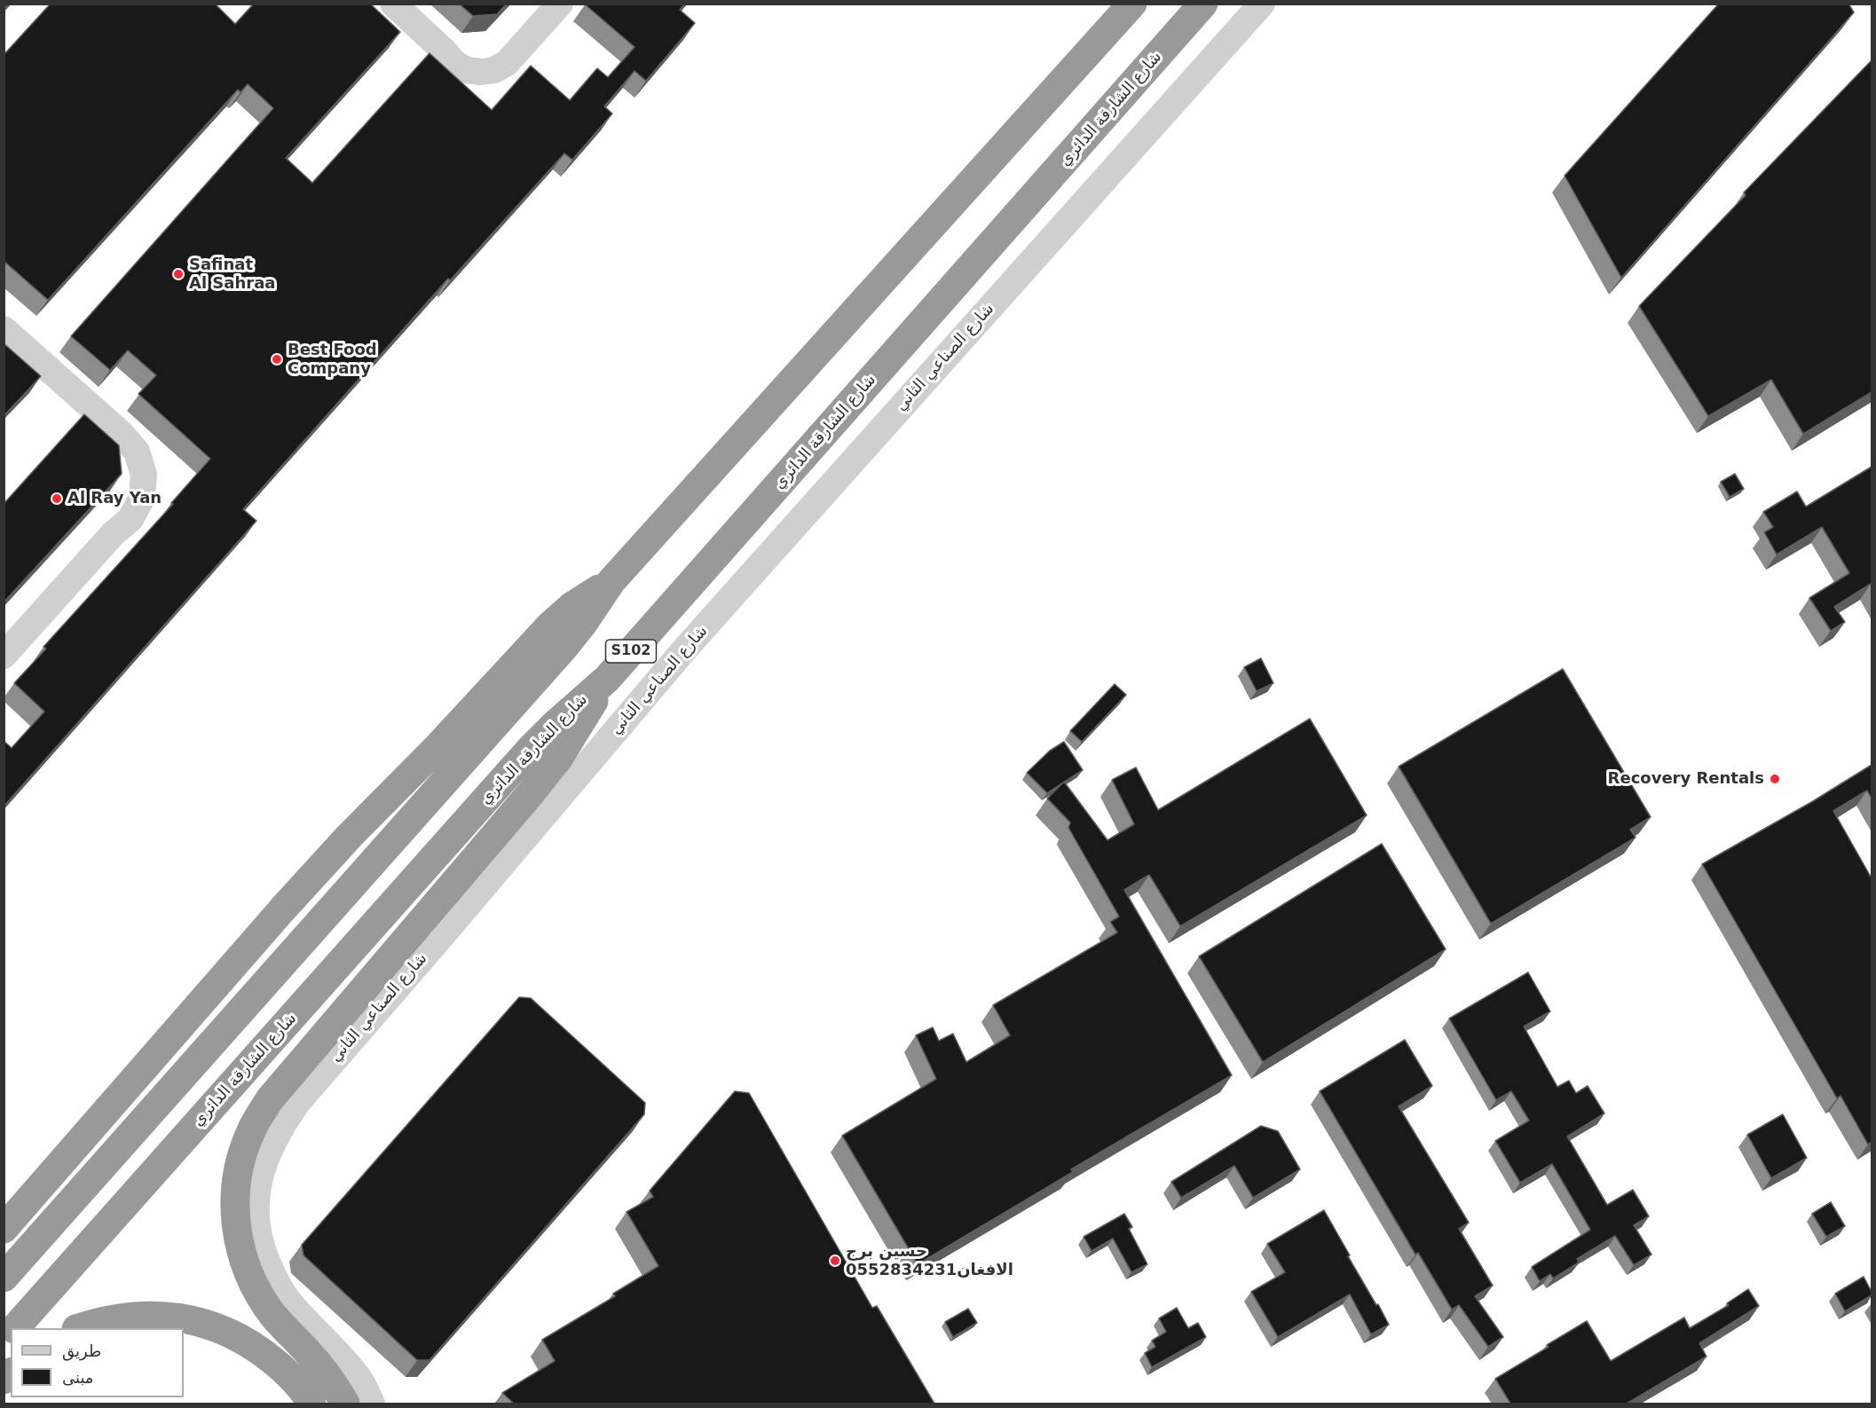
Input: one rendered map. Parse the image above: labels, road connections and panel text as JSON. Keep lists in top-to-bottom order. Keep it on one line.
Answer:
{"streets":{"highway":["شارع الشارقة الدائري","S102"],"street":["شارع الصناعي الثاني"]},"places":["Safinat Al Sahraa","Best Food Company","Al Ray Yan","Recovery Rentals","حسين برج الافغان0552834231"],"legend":["طريق","مبنى"]}
